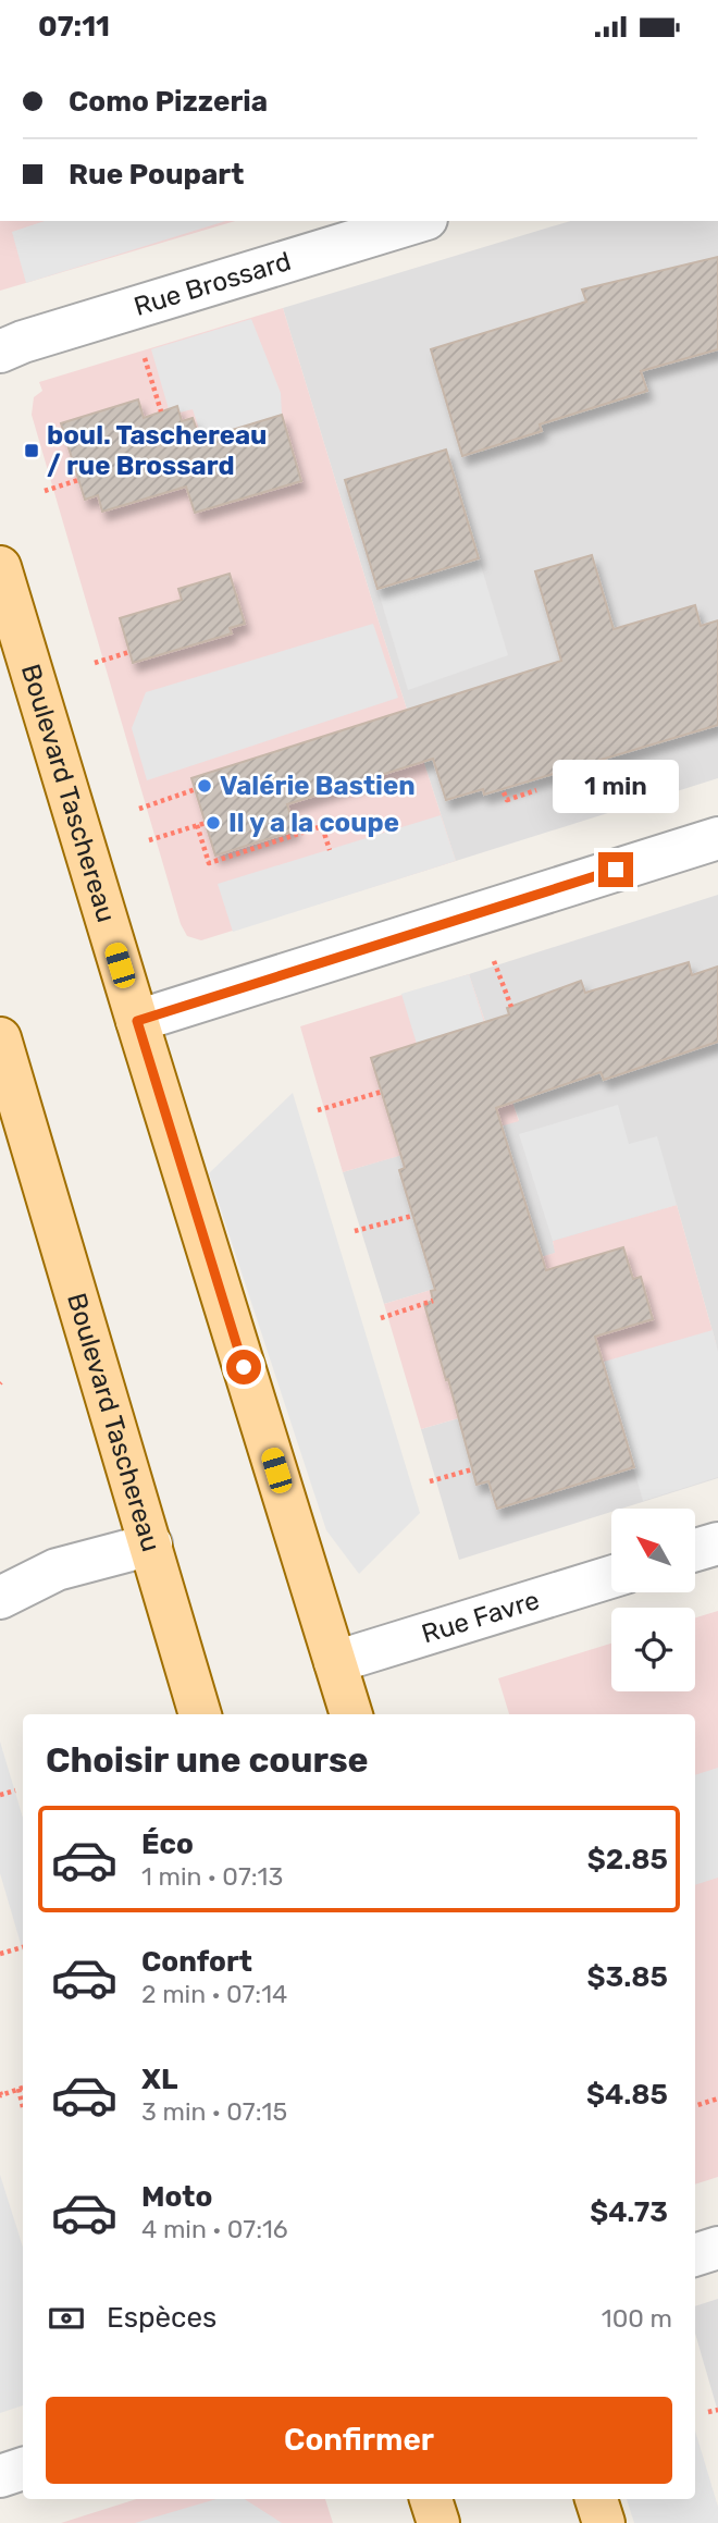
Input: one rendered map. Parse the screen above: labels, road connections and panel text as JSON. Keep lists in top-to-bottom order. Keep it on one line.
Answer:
{"streets":{"main road":["Boulevard Taschereau"],"street":["Rue Brossard","Rue Favre"]},"crossings":[["Boulevard Taschereau","Rue Favre"]],"places":{"transit":["boul. Taschereau / rue Brossard"],"other":["Valérie Bastien","Il y a la coupe"]},"north":"top left","page":{"status":"07:11","banner":["Como Pizzeria","Rue Poupart"],"bubble":"1 min","heading":"Choisir une course","list":[{"name":"Éco","note":"1 min · 07:13","value":"$2.85"},{"name":"Confort","note":"2 min · 07:14","value":"$3.85"},{"name":"XL","note":"3 min · 07:15","value":"$4.85"},{"name":"Moto","note":"4 min · 07:16","value":"$4.73"}],"pay":["Espèces","100 m"],"buttons":"Confirmer"}}
